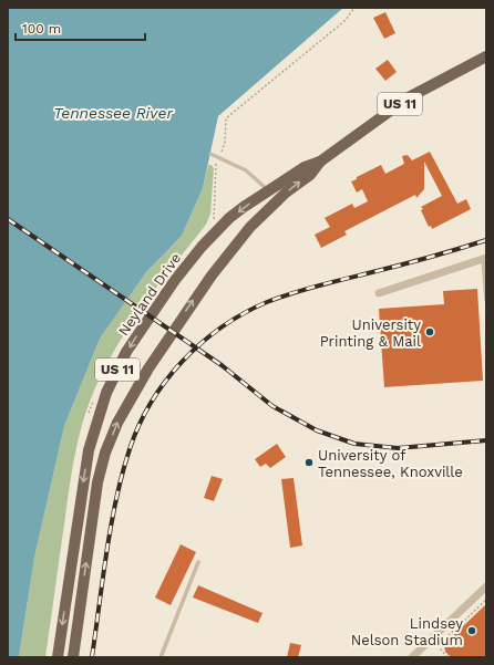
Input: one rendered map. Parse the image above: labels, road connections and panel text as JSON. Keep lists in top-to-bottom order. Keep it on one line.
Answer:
{"streets":{"main road":["US 11","Neyland Drive"]},"water":["Tennessee River"],"places":["University Printing & Mail","University of Tennessee, Knoxville","Lindsey Nelson Stadium"],"scale_bar":"100 m"}
